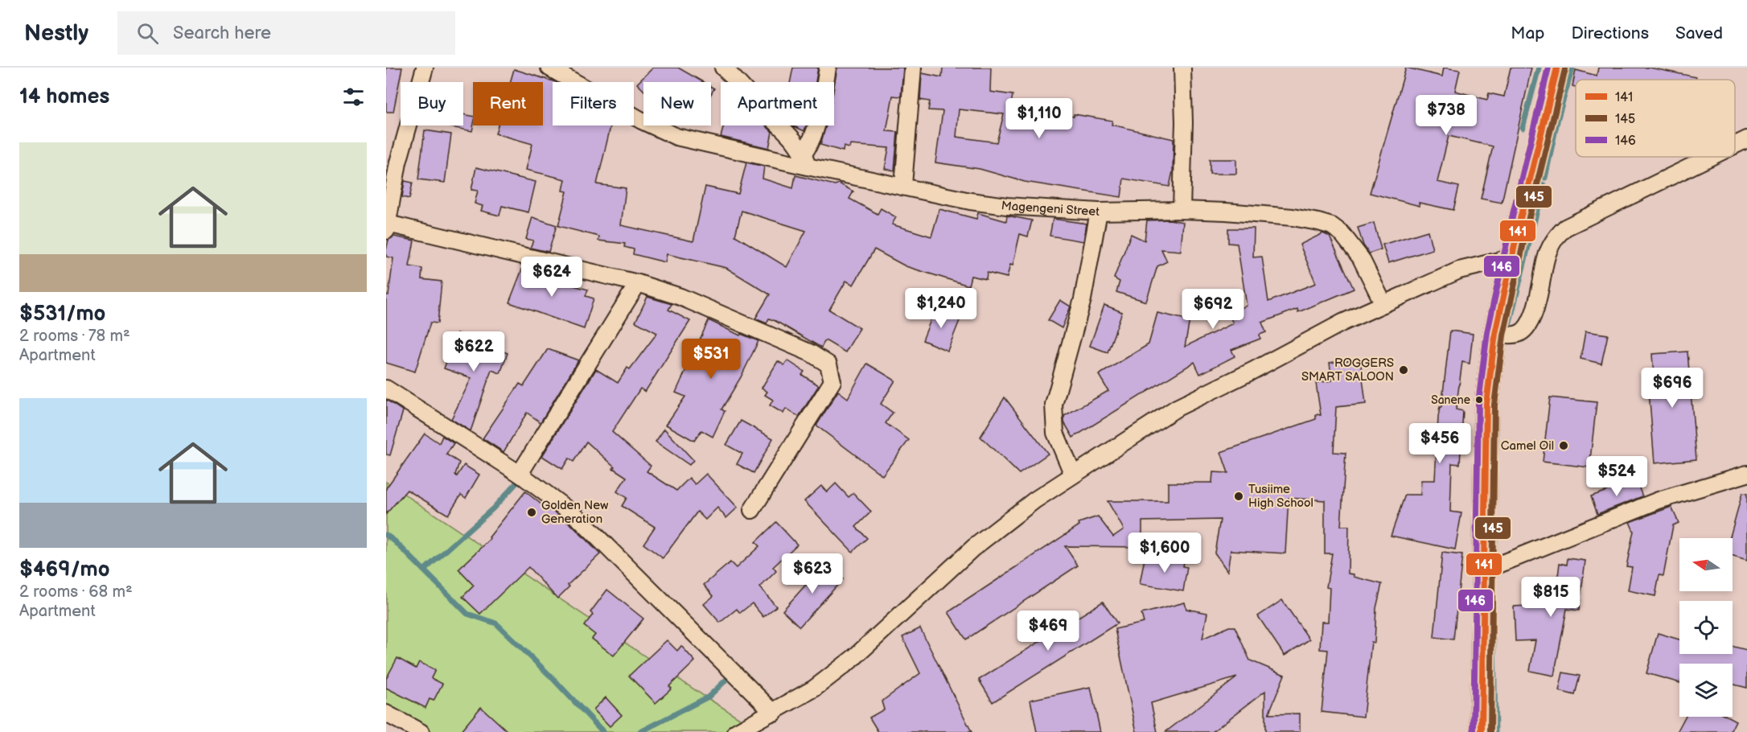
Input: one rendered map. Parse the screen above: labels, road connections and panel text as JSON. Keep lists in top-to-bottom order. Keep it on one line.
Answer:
{"streets":{"street":["Magengeni Street"]},"places":["ROGGERS SMART SALOON","Sanene","Camel Oil","Tusiime High School","Golden New Generation"],"lines":["transit line 141","transit line 146","transit line 145"],"legend":["141","145","146"],"north":"left","page":{"header":"Nestly","search":"Search here","nav":["Map","Directions","Saved"],"heading":"14 homes","chip":["Buy","Rent","Filters","New","Apartment"],"price":["$738","$1,110","$624","$1,240","$692","$622","$531","$696","$456","$524","$1,600","$623","$815","$469"],"list":[{"name":"$531/mo","note":"2 rooms · 78 m² · Apartment"},{"name":"$469/mo","note":"2 rooms · 68 m² · Apartment"}]}}
